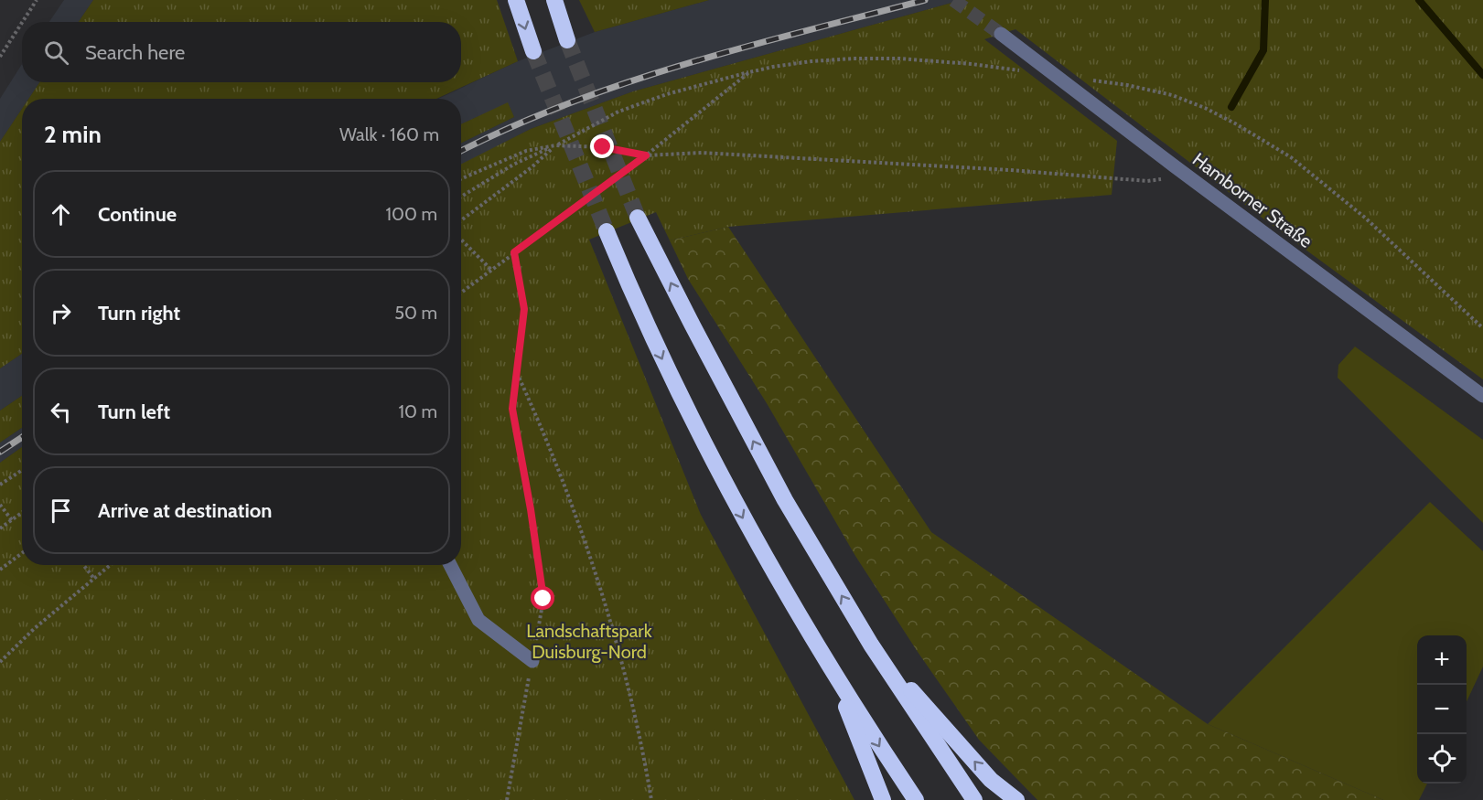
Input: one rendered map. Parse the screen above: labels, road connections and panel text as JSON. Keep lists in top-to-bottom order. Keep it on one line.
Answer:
{"streets":{"street":["Hamborner Straße"]},"parks":["Landschaftspark Duisburg-Nord"],"page":{"search":"Search here","heading":["2 min","Walk · 160 m"],"list":[["Continue","100 m"],["Turn right","50 m"],["Turn left","10 m"],"Arrive at destination"],"map_buttons":["+","−"]}}
